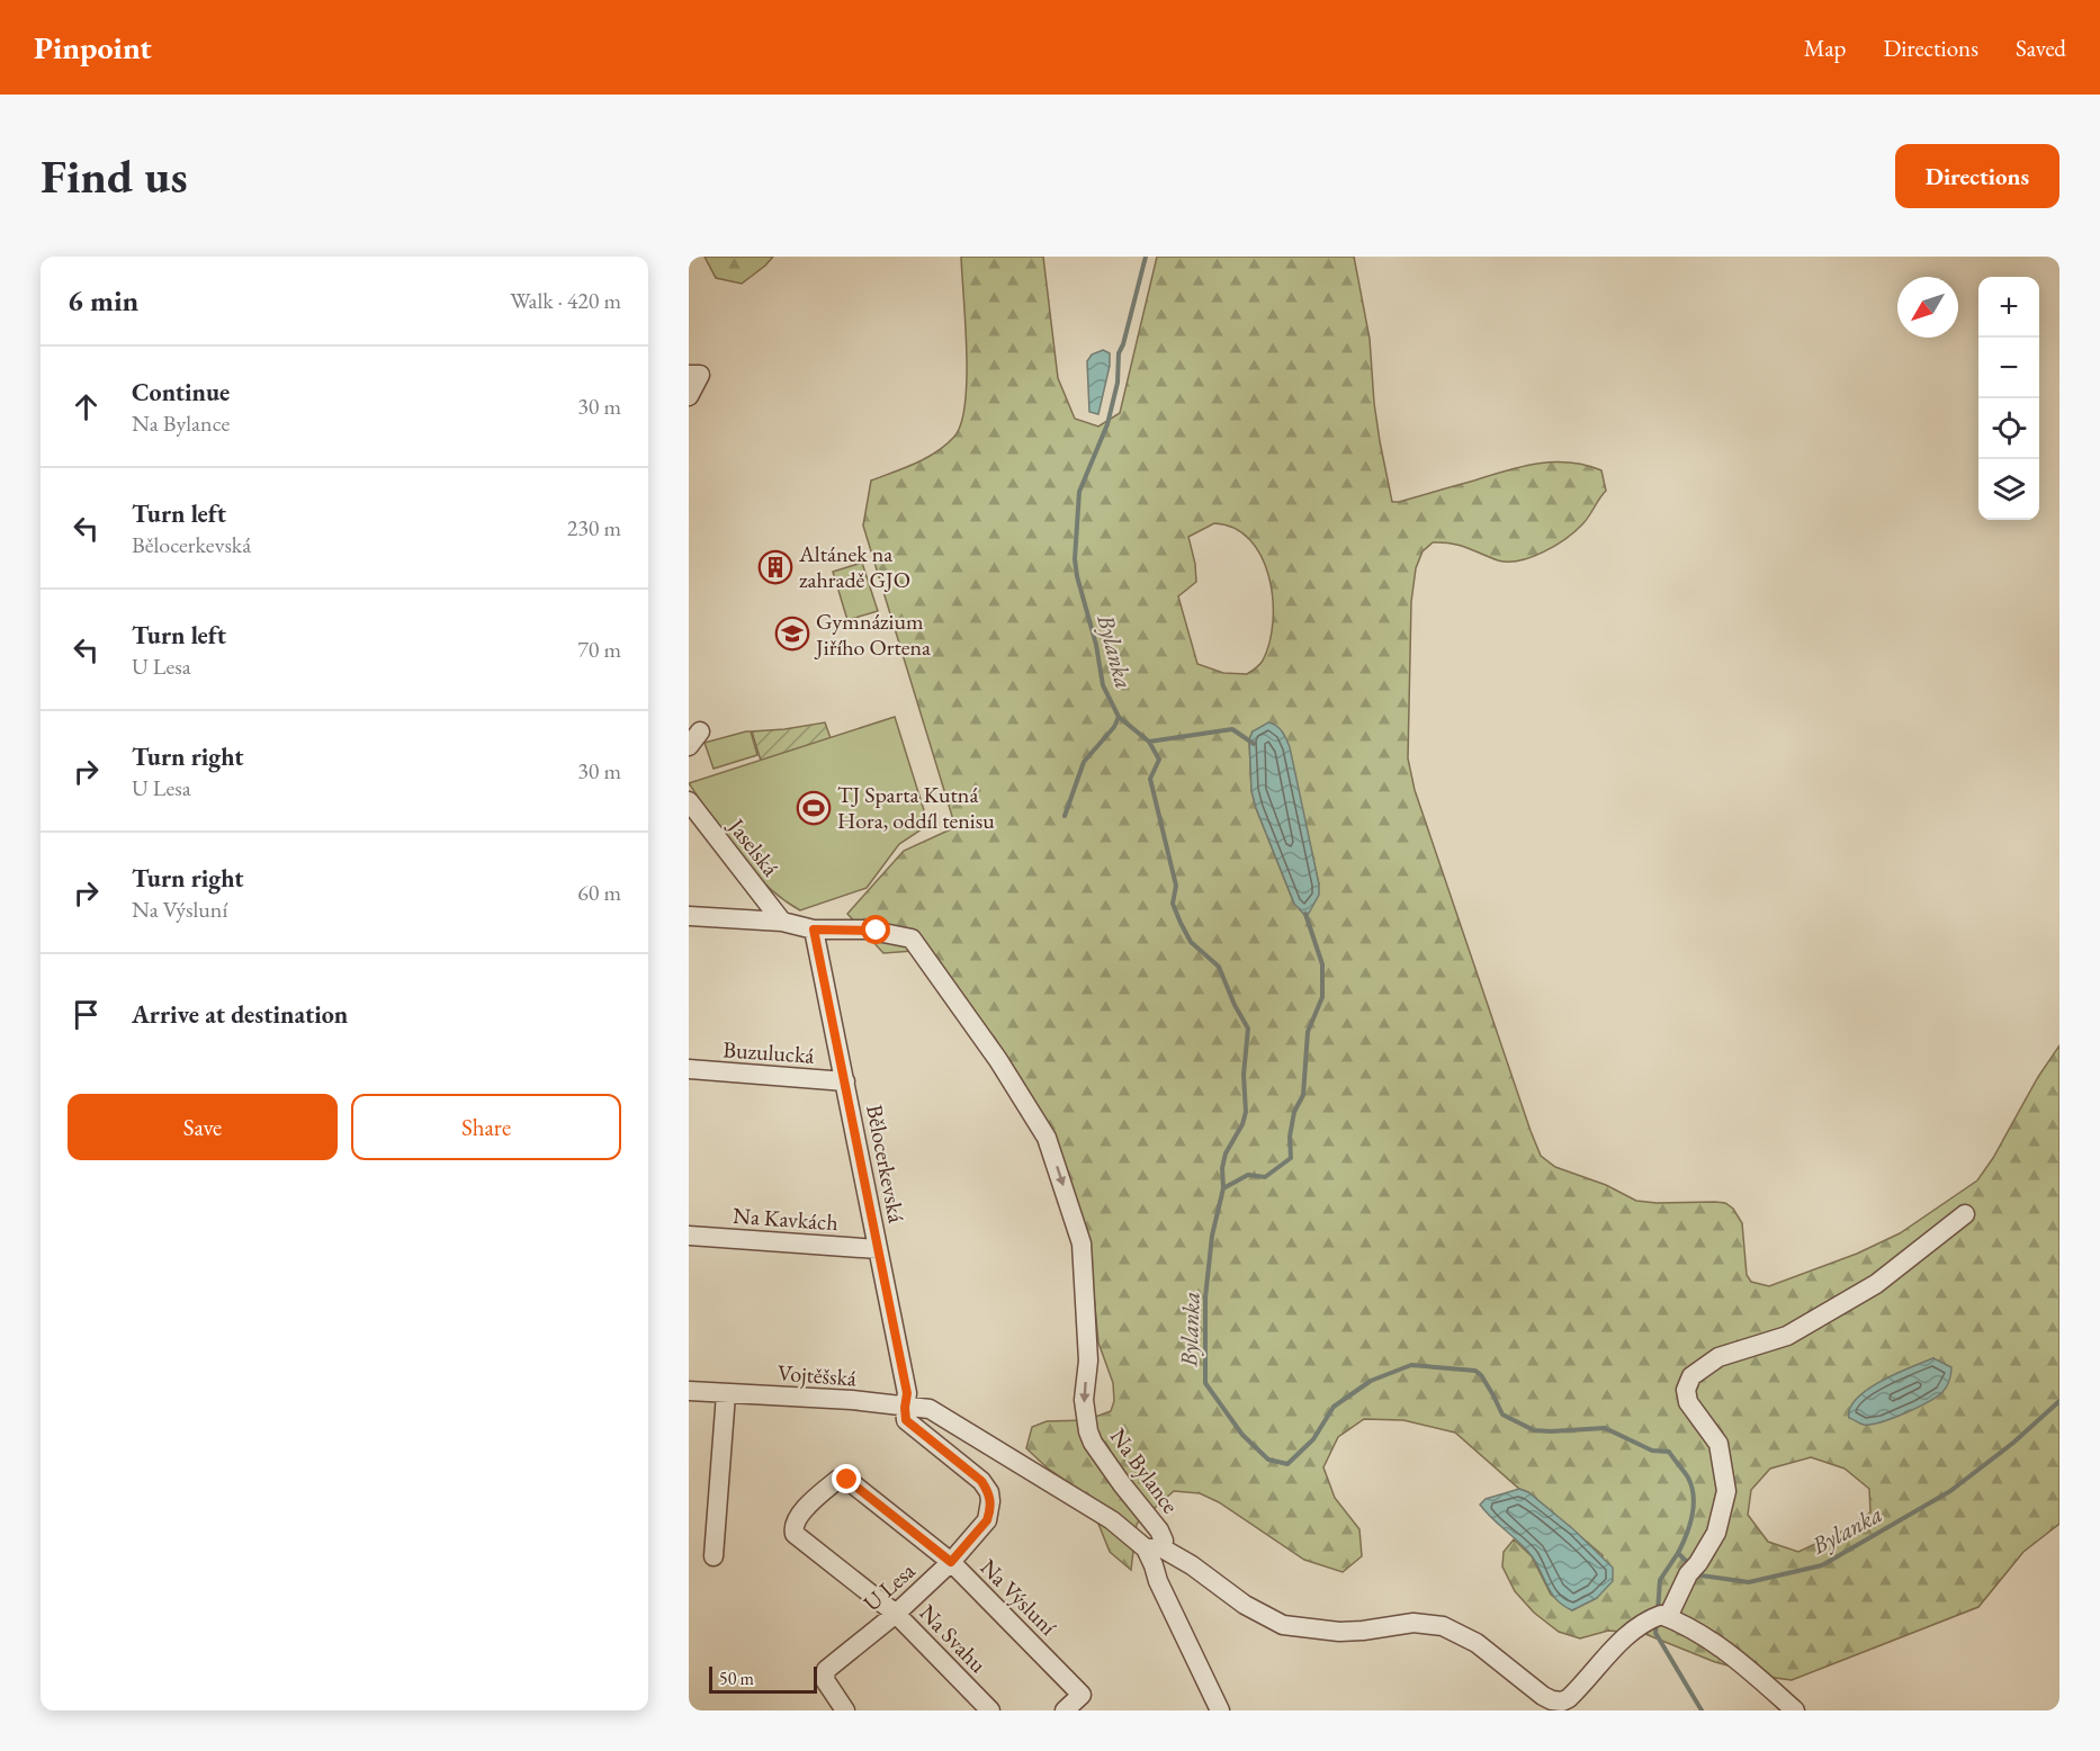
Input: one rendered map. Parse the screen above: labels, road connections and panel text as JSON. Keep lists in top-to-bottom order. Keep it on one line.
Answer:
{"streets":{"street":["Jaselská","Buzulucká","Bělocerkevská","Na Kavkách","Vojtěšská","Na Bylance","U Lesa","Na Výsluní","Na Svahu"]},"crossings":[["Buzulucká","Bělocerkevská"],["Bělocerkevská","Na Kavkách"],["Bělocerkevská","Vojtěšská"],["Bělocerkevská","Na Bylance"],["Bělocerkevská","U Lesa"],["Vojtěšská","Na Bylance"],["Vojtěšská","U Lesa"],["U Lesa","Na Výsluní"],["U Lesa","Na Svahu"],["Na Výsluní","Na Svahu"]],"one_way":["Na Bylance"],"water":["Bylanka"],"places":{"building":["Altánek na zahradě GJO"],"school or university":["Gymnázium Jiřího Ortena"],"sports":["TJ Sparta Kutná Hora, oddíl tenisu"]},"scale_bar":"50 m","north":"bottom left","page":{"header":"Pinpoint","nav":["Map","Directions","Saved"],"buttons":["Directions",["Save","Share"]],"title":"Find us","heading":["6 min","Walk · 420 m"],"map_buttons":["+","−"],"list":[["Continue","Na Bylance","30 m"],["Turn left","Bělocerkevská","230 m"],["Turn left","U Lesa","70 m"],["Turn right","U Lesa","30 m"],["Turn right","Na Výsluní","60 m"],"Arrive at destination"],"scale":"50 m"}}
